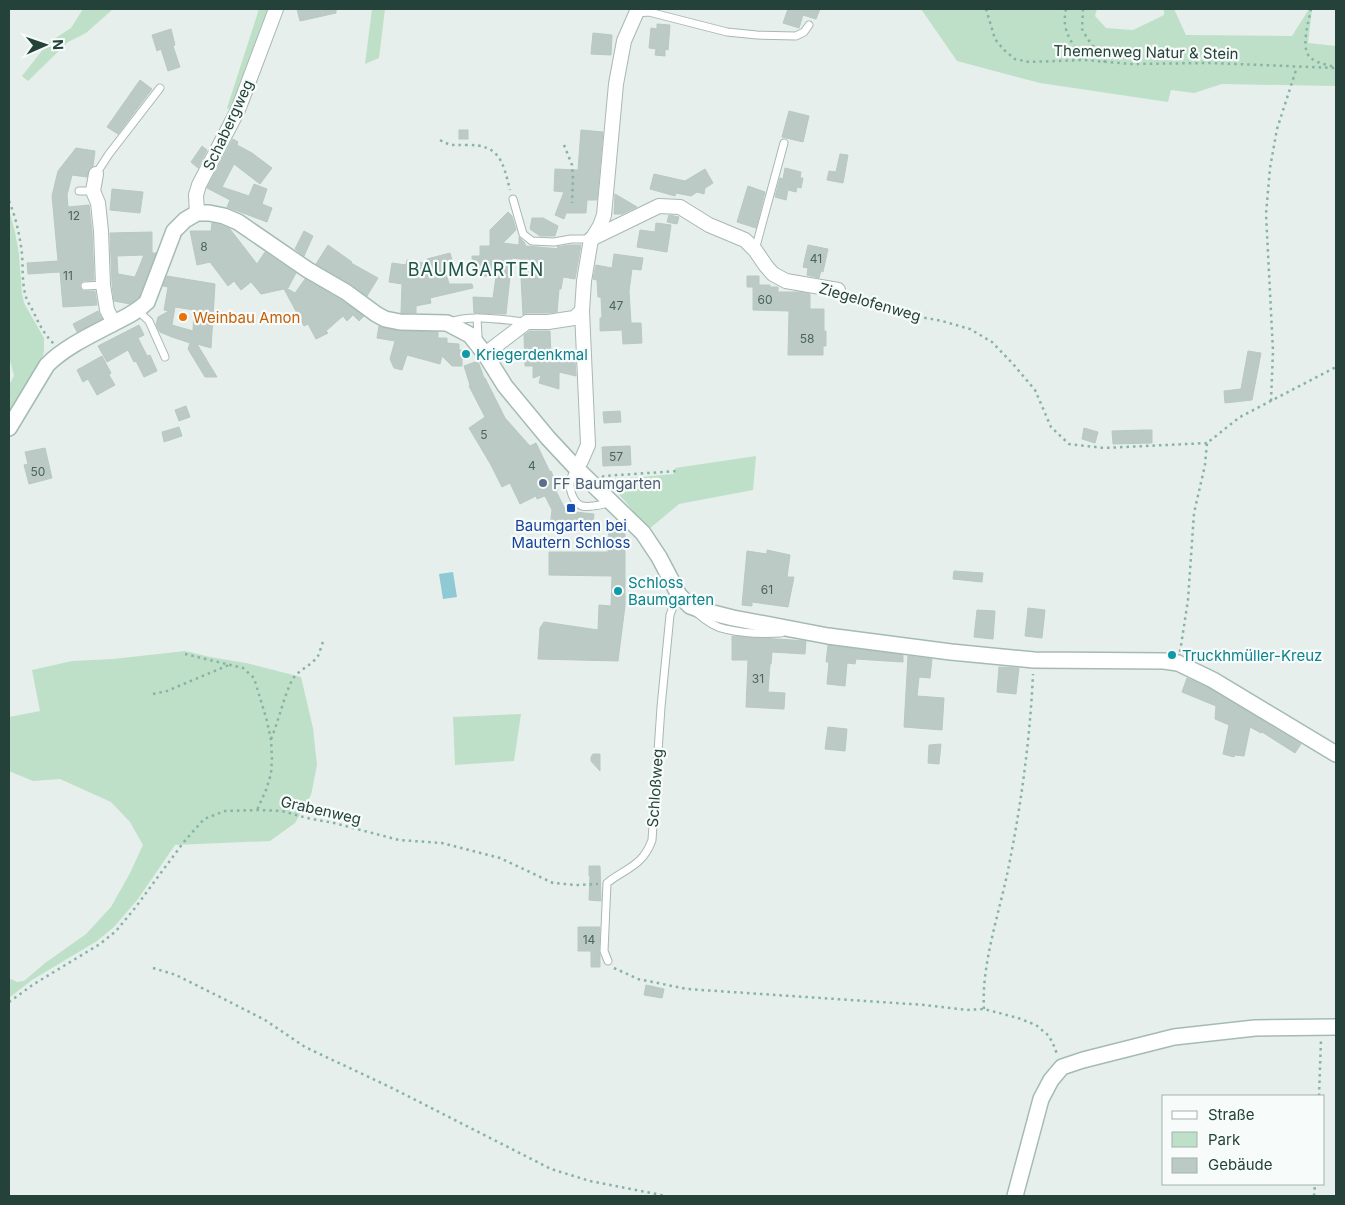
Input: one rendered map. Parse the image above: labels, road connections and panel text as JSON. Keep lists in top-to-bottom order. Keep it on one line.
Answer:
{"streets":{"street":["Schabergweg","Ziegelofenweg"],"lane":["Schloßweg"],"path":["Themenweg Natur & Stein","Grabenweg"]},"crossings":[["Schloßweg","Grabenweg"]],"districts":["BAUMGARTEN"],"places":{"other":["Weinbau Amon","Kriegerdenkmal","FF Baumgarten","Schloss Baumgarten","Truckhmüller-Kreuz"],"transit":["Baumgarten bei Mautern Schloss"]},"house_numbers":["12","8","41","11","60","47","58","5","57","4","50","61","31","14"],"legend":["Straße","Park","Gebäude"],"north":"right"}
